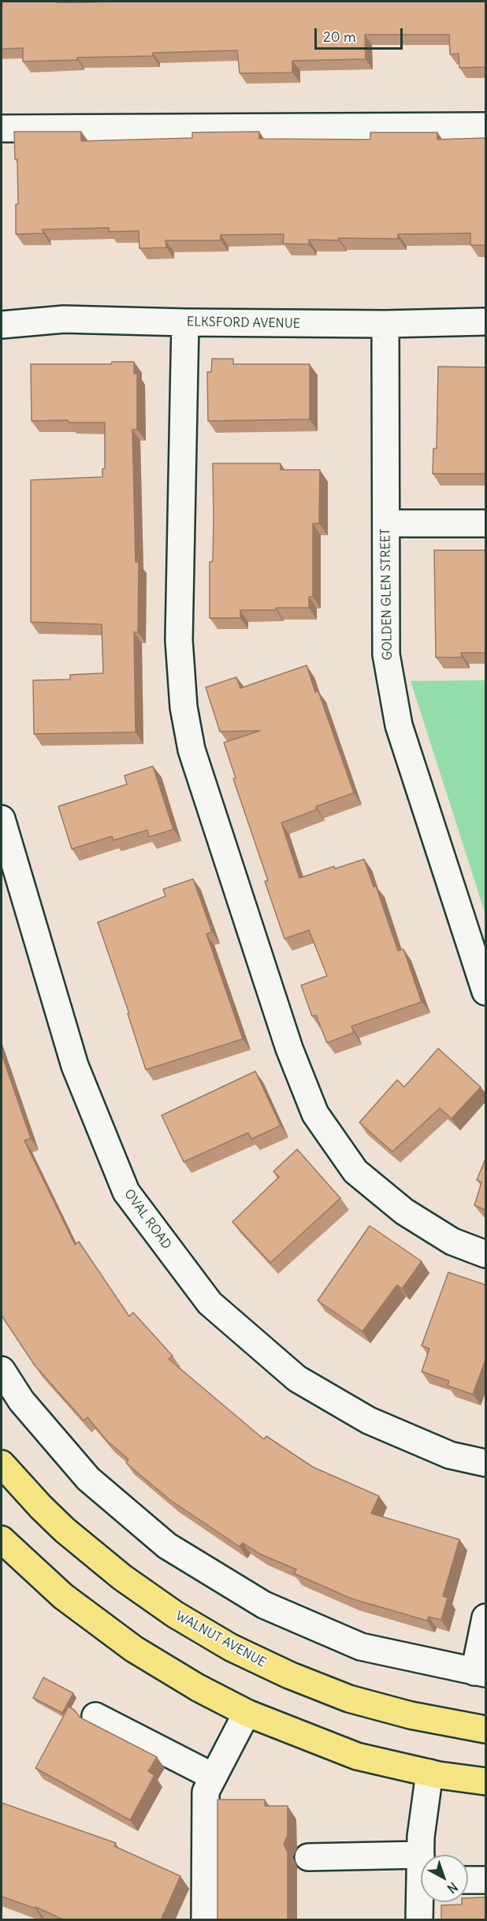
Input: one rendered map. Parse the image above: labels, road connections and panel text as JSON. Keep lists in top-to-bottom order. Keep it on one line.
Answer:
{"streets":{"main road":["WALNUT AVENUE"],"street":["ELKSFORD AVENUE","GOLDEN GLEN STREET","OVAL ROAD"]},"crossings":[["ELKSFORD AVENUE","GOLDEN GLEN STREET"]],"scale_bar":"20 m","north":"bottom right"}
